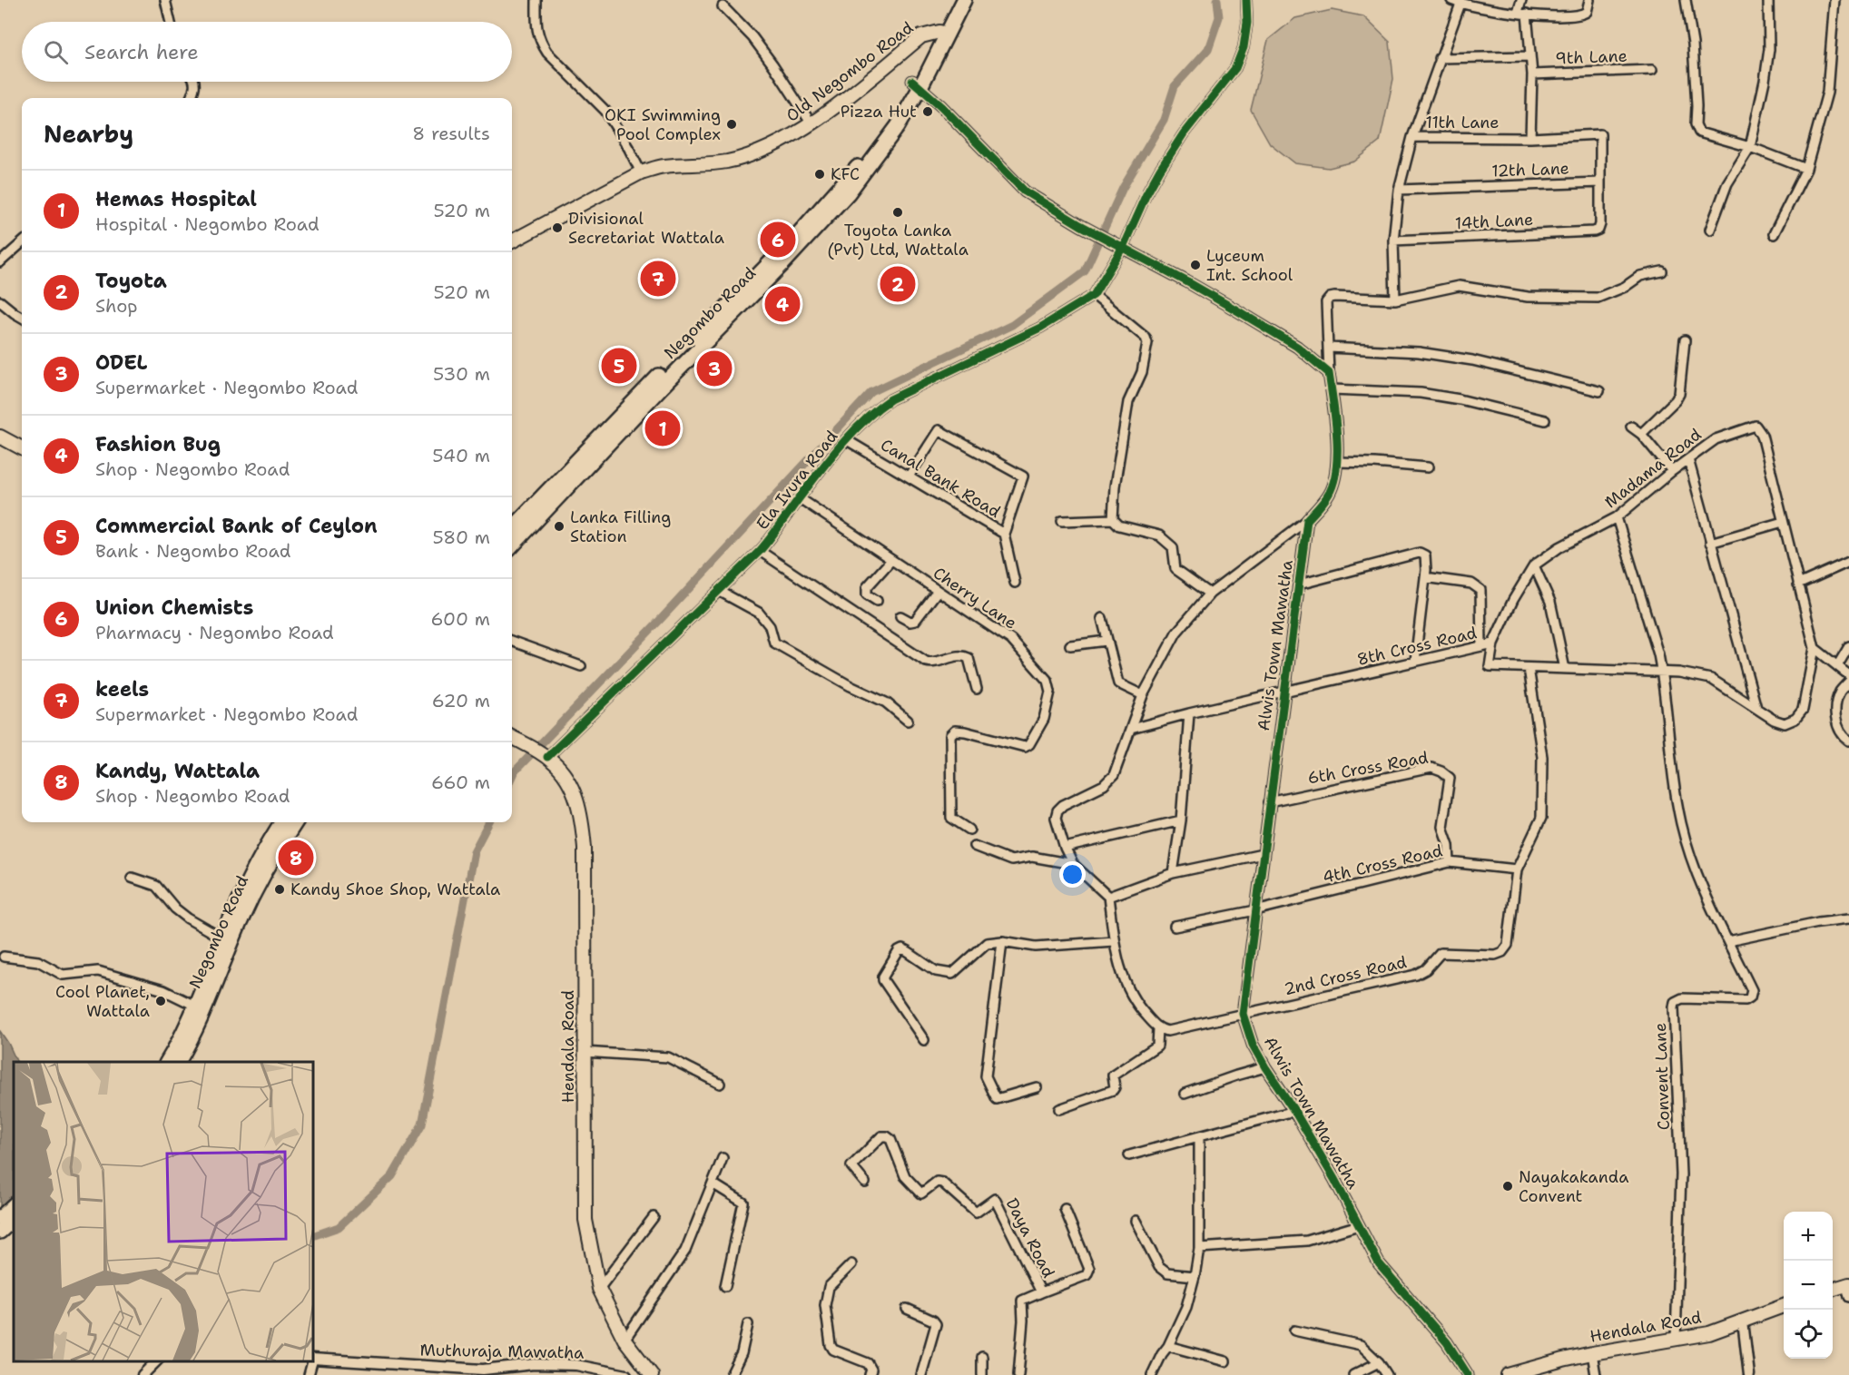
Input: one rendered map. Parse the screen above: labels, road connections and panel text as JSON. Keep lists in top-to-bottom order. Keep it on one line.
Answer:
{"streets":{"highway":["Negombo Road"],"main road":["Old Negombo Road","Hendala Road"],"street":["9th Lane","11th Lane","12th Lane","14th Lane","Madama Road","Canal Bank Road","Ela Ivura Road","Cherry Lane","Alwis Town Mawatha","8th Cross Road","6th Cross Road","4th Cross Road","2nd Cross Road","Convent Lane","Daya Road","Muthuraja Mawatha"]},"crossings":[["Old Negombo Road","Negombo Road"],["11th Lane","12th Lane"],["12th Lane","14th Lane"],["Madama Road","8th Cross Road"],["Madama Road","Convent Lane"],["Canal Bank Road","Ela Ivura Road"],["Ela Ivura Road","Cherry Lane"],["Ela Ivura Road","Hendala Road"],["Alwis Town Mawatha","8th Cross Road"],["Alwis Town Mawatha","6th Cross Road"],["Alwis Town Mawatha","4th Cross Road"],["Alwis Town Mawatha","2nd Cross Road"],["8th Cross Road","Convent Lane"],["6th Cross Road","4th Cross Road"],["4th Cross Road","2nd Cross Road"],["Hendala Road","Convent Lane"]],"places":["Pizza Hut","OKI Swimming Pool Complex","KFC","Toyota Lanka (Pvt) Ltd, Wattala","Divisional Secretariat Wattala","Lyceum Int. School","Lanka Filling Station","Kandy Shoe Shop, Wattala","Cool Planet, Wattala","Nayakakanda Convent"],"page":{"search":"Search here","heading":["Nearby","8 results"],"list":[{"mark":"1","name":"Hemas Hospital","note":"Hospital · Negombo Road","value":"520 m"},{"mark":"2","name":"Toyota","note":"Shop","value":"520 m"},{"mark":"3","name":"ODEL","note":"Supermarket · Negombo Road","value":"530 m"},{"mark":"4","name":"Fashion Bug","note":"Shop · Negombo Road","value":"540 m"},{"mark":"5","name":"Commercial Bank of Ceylon","note":"Bank · Negombo Road","value":"580 m"},{"mark":"6","name":"Union Chemists","note":"Pharmacy · Negombo Road","value":"600 m"},{"mark":"7","name":"keels","note":"Supermarket · Negombo Road","value":"620 m"},{"mark":"8","name":"Kandy, Wattala","note":"Shop · Negombo Road","value":"660 m"}],"pins":["6","7","2","4","5","3","1","8"],"map_buttons":["+","−"]}}
